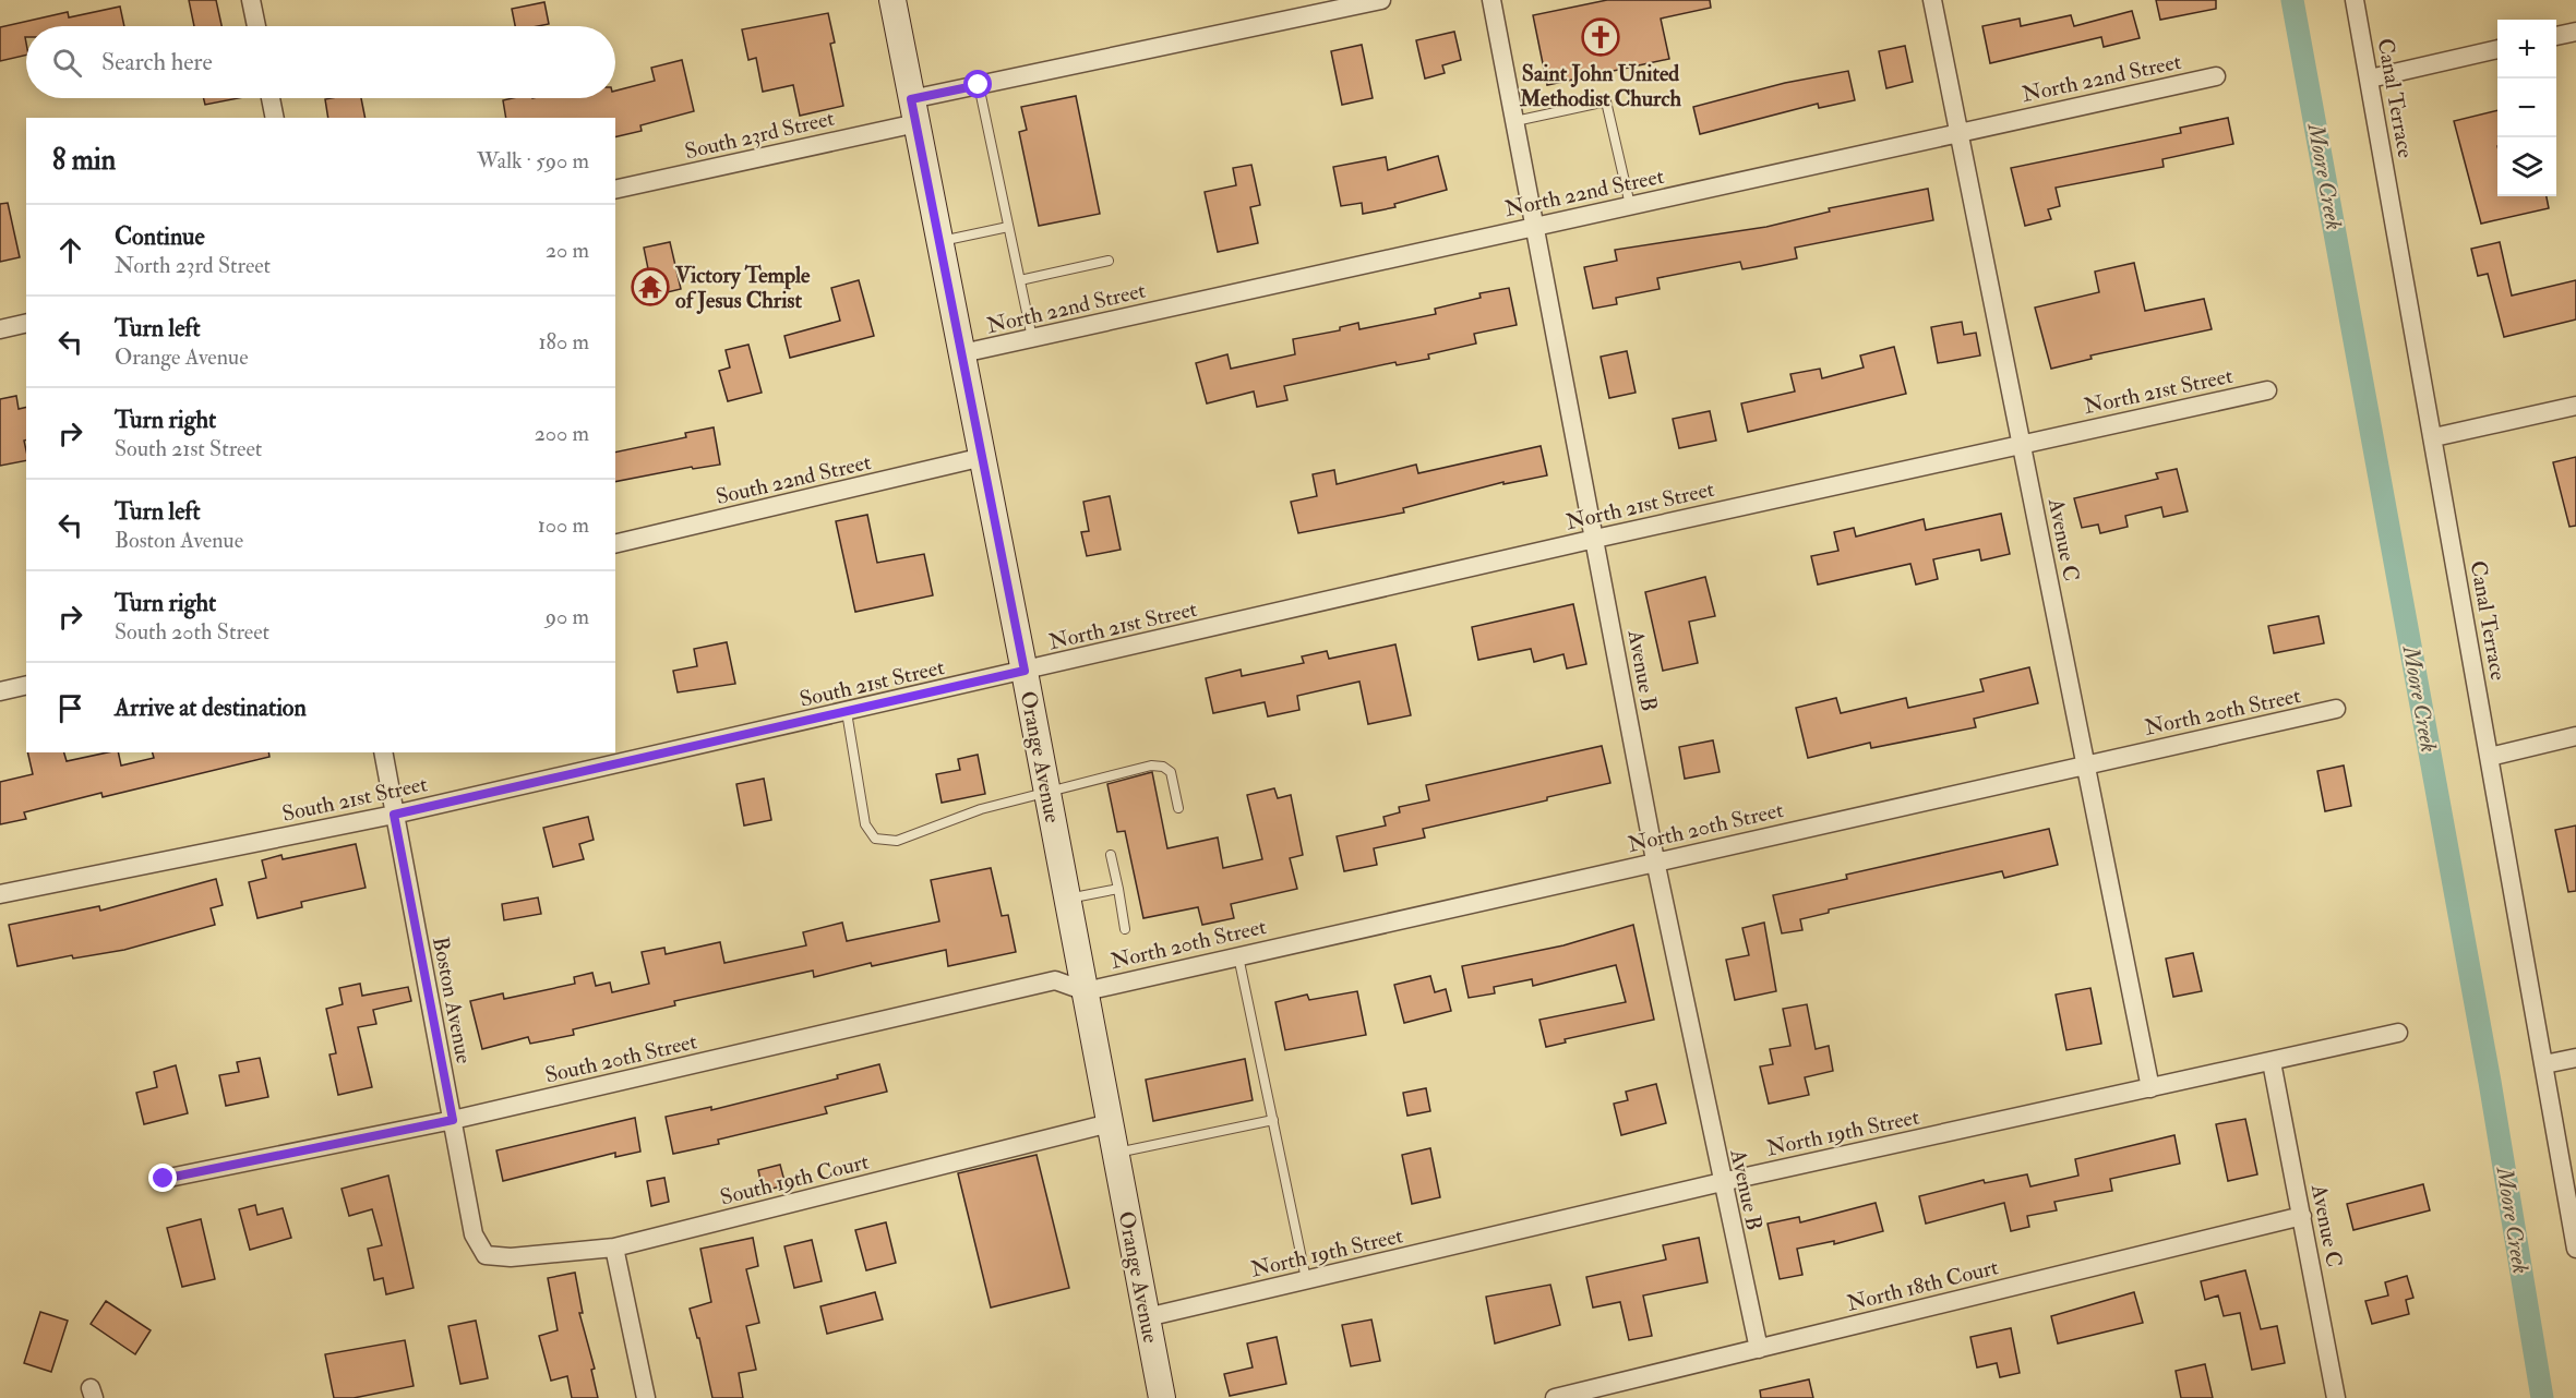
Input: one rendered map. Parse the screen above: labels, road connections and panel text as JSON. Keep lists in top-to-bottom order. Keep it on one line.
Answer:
{"streets":{"main road":["Orange Avenue"],"street":["North 22nd Street","Canal Terrace","South 23rd Street","North 21st Street","South 22nd Street","Avenue C","Avenue B","South 21st Street","North 20th Street","Boston Avenue","South 20th Street","North 19th Street","South 19th Court","North 18th Court"]},"crossings":[["North 22nd Street","Avenue C"],["North 22nd Street","Avenue B"],["North 22nd Street","Orange Avenue"],["South 23rd Street","Orange Avenue"],["North 21st Street","Avenue C"],["North 21st Street","Avenue B"],["North 21st Street","South 21st Street"],["North 21st Street","Orange Avenue"],["South 22nd Street","Orange Avenue"],["Avenue C","North 20th Street"],["Avenue C","North 19th Street"],["Avenue C","North 18th Court"],["Avenue B","North 20th Street"],["Avenue B","North 19th Street"],["Avenue B","North 18th Court"],["South 21st Street","Orange Avenue"],["South 21st Street","Boston Avenue"],["North 20th Street","Orange Avenue"],["North 20th Street","South 20th Street"],["Orange Avenue","South 20th Street"],["Orange Avenue","North 19th Street"],["Orange Avenue","South 19th Court"],["Boston Avenue","South 20th Street"],["Boston Avenue","South 19th Court"]],"water":["Moore Creek"],"places":{"church":["Saint John United Methodist Church"],"temple":["Victory Temple of Jesus Christ"]},"page":{"map_buttons":["+","−"],"search":"Search here","heading":["8 min","Walk · 590 m"],"list":[["Continue","North 23rd Street","20 m"],["Turn left","Orange Avenue","180 m"],["Turn right","South 21st Street","200 m"],["Turn left","Boston Avenue","100 m"],["Turn right","South 20th Street","90 m"],"Arrive at destination"]}}
